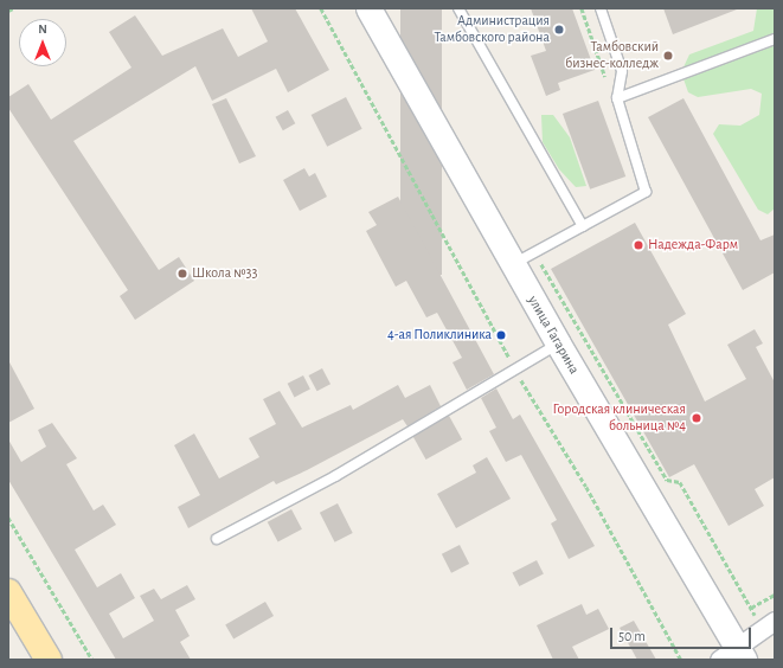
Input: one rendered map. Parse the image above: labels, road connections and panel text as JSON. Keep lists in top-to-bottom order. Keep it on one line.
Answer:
{"streets":{"main road":["улица Гагарина"]},"places":["Администрация Тамбовского района","Тамбовский бизнес-колледж","Надежда-Фарм","Школа №33","4-ая Поликлиника","Городская клиническая больница №4"],"scale_bar":"50 m","north":"top"}
